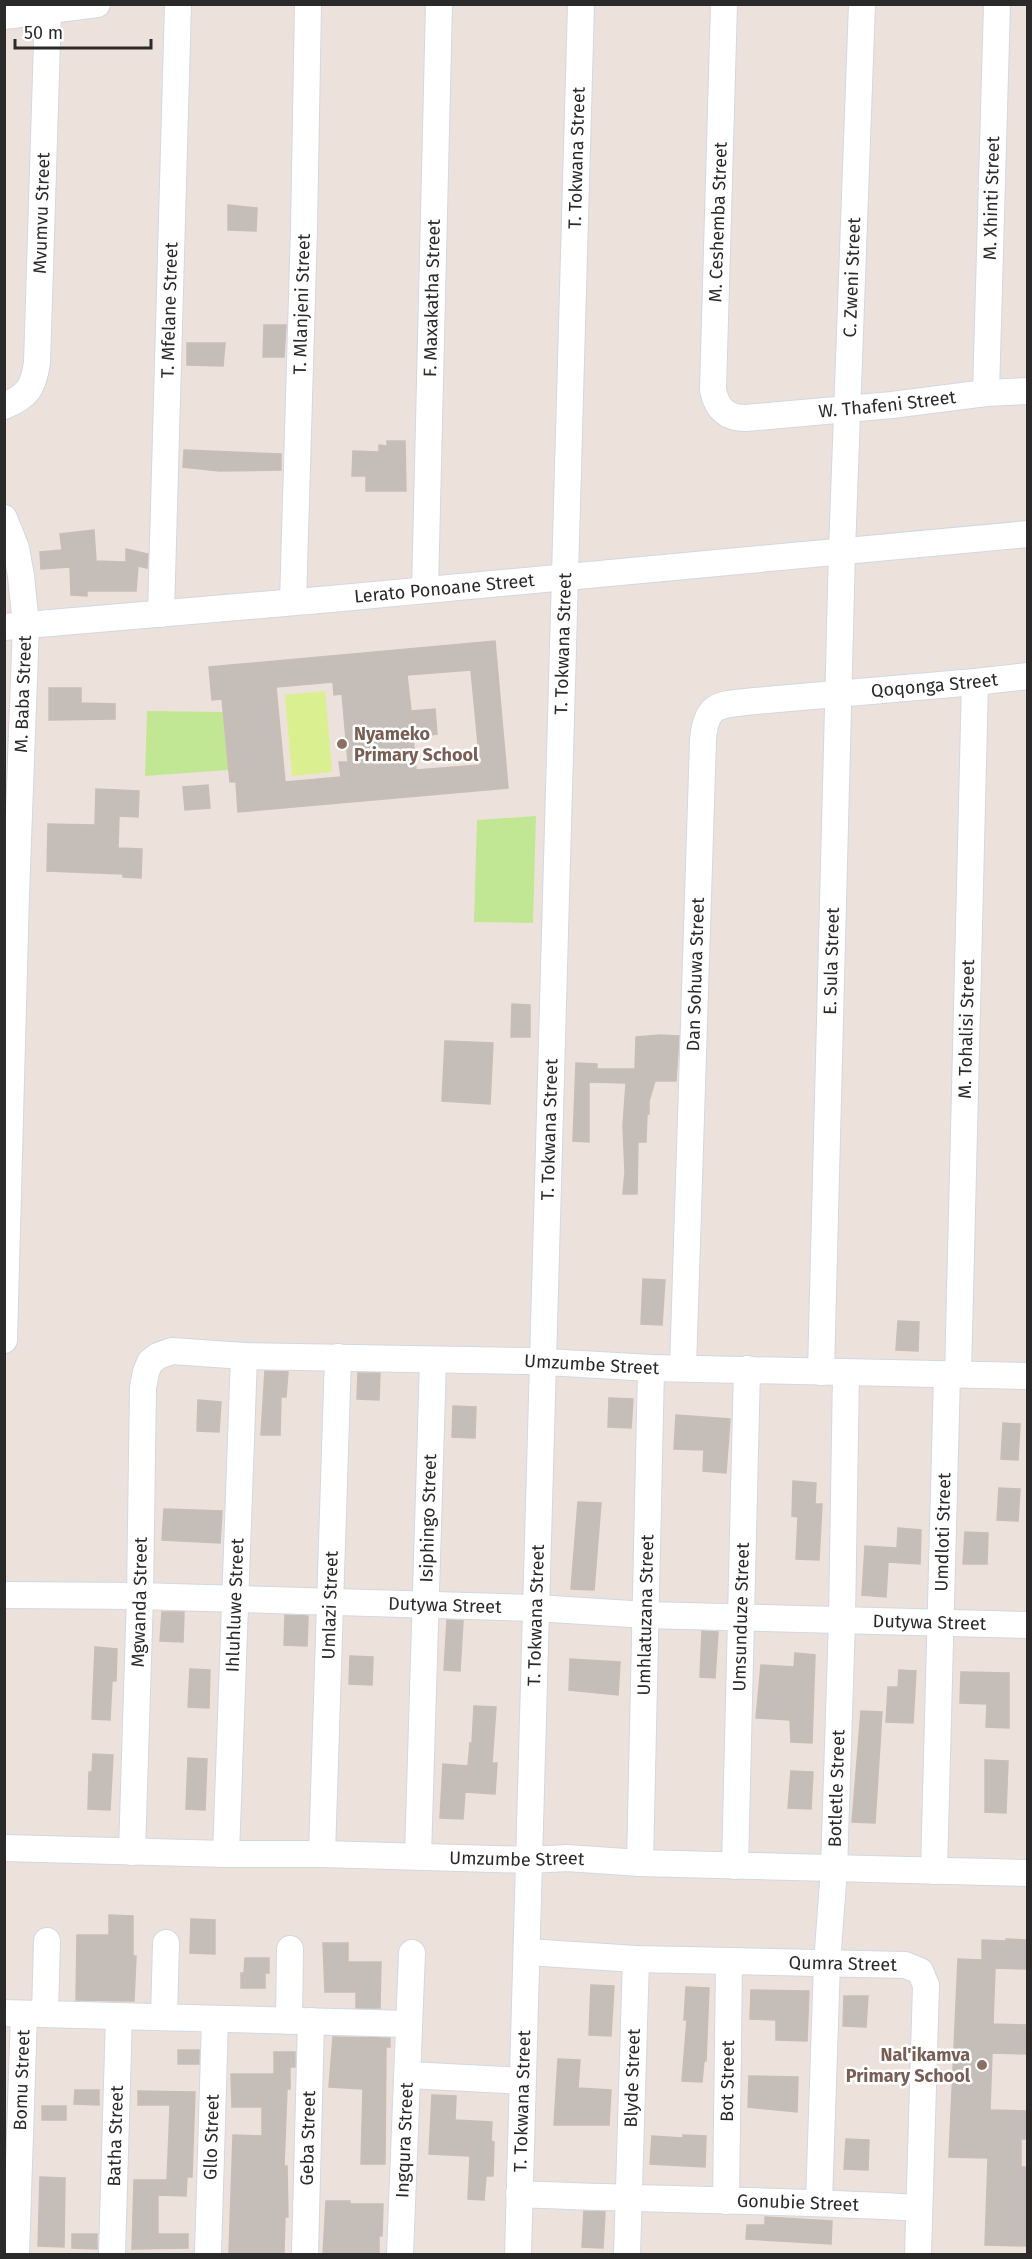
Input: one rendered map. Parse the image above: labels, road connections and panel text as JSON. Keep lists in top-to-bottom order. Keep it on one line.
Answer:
{"streets":{"street":["T. Tokwana Street","M. Xhinti Street","Mvumvu Street","M. Ceshemba Street","C. Zweni Street","F. Maxakatha Street","T. Mlanjeni Street","T. Mfelane Street","W. Thafeni Street","Lerato Ponoane Street","Qoqonga Street","M. Baba Street","E. Sula Street","Dan Sohuwa Street","M. Tohalisi Street","Umzumbe Street","Isiphingo Street","Umdloti Street","Mgwanda Street","Ihluhluwe Street","Umlazi Street","Dutywa Street","Umhlatuzana Street","Umsunduze Street","Botletle Street","Qumra Street","Blyde Street","Bomu Street","Bot Street","Batha Street","Gllo Street","Geba Street","Ingqura Street","Gonubie Street"]},"crossings":[["T. Tokwana Street","Lerato Ponoane Street"],["T. Tokwana Street","Umzumbe Street"],["T. Tokwana Street","Dutywa Street"],["T. Tokwana Street","Qumra Street"],["T. Tokwana Street","Gonubie Street"],["M. Xhinti Street","W. Thafeni Street"],["M. Ceshemba Street","W. Thafeni Street"],["C. Zweni Street","W. Thafeni Street"],["C. Zweni Street","Lerato Ponoane Street"],["C. Zweni Street","E. Sula Street"],["F. Maxakatha Street","Lerato Ponoane Street"],["T. Mlanjeni Street","Lerato Ponoane Street"],["T. Mfelane Street","Lerato Ponoane Street"],["Lerato Ponoane Street","M. Baba Street"],["Lerato Ponoane Street","E. Sula Street"],["Qoqonga Street","E. Sula Street"],["Qoqonga Street","Dan Sohuwa Street"],["Qoqonga Street","M. Tohalisi Street"],["E. Sula Street","Dan Sohuwa Street"],["E. Sula Street","Umzumbe Street"],["E. Sula Street","Botletle Street"],["Dan Sohuwa Street","Umzumbe Street"],["M. Tohalisi Street","Umzumbe Street"],["M. Tohalisi Street","Umdloti Street"],["Umzumbe Street","Isiphingo Street"],["Umzumbe Street","Umdloti Street"],["Umzumbe Street","Mgwanda Street"],["Umzumbe Street","Ihluhluwe Street"],["Umzumbe Street","Umlazi Street"],["Umzumbe Street","Umhlatuzana Street"],["Umzumbe Street","Umsunduze Street"],["Umzumbe Street","Botletle Street"],["Isiphingo Street","Dutywa Street"],["Umdloti Street","Dutywa Street"],["Mgwanda Street","Dutywa Street"],["Ihluhluwe Street","Dutywa Street"],["Umlazi Street","Dutywa Street"],["Dutywa Street","Umhlatuzana Street"],["Dutywa Street","Umsunduze Street"],["Dutywa Street","Botletle Street"],["Botletle Street","Qumra Street"],["Botletle Street","Gonubie Street"],["Qumra Street","Blyde Street"],["Qumra Street","Bot Street"],["Qumra Street","Gonubie Street"],["Blyde Street","Gonubie Street"],["Bot Street","Gonubie Street"]],"places":["Nyameko Primary School","Nal'ikamva Primary School"],"scale_bar":"50 m"}
